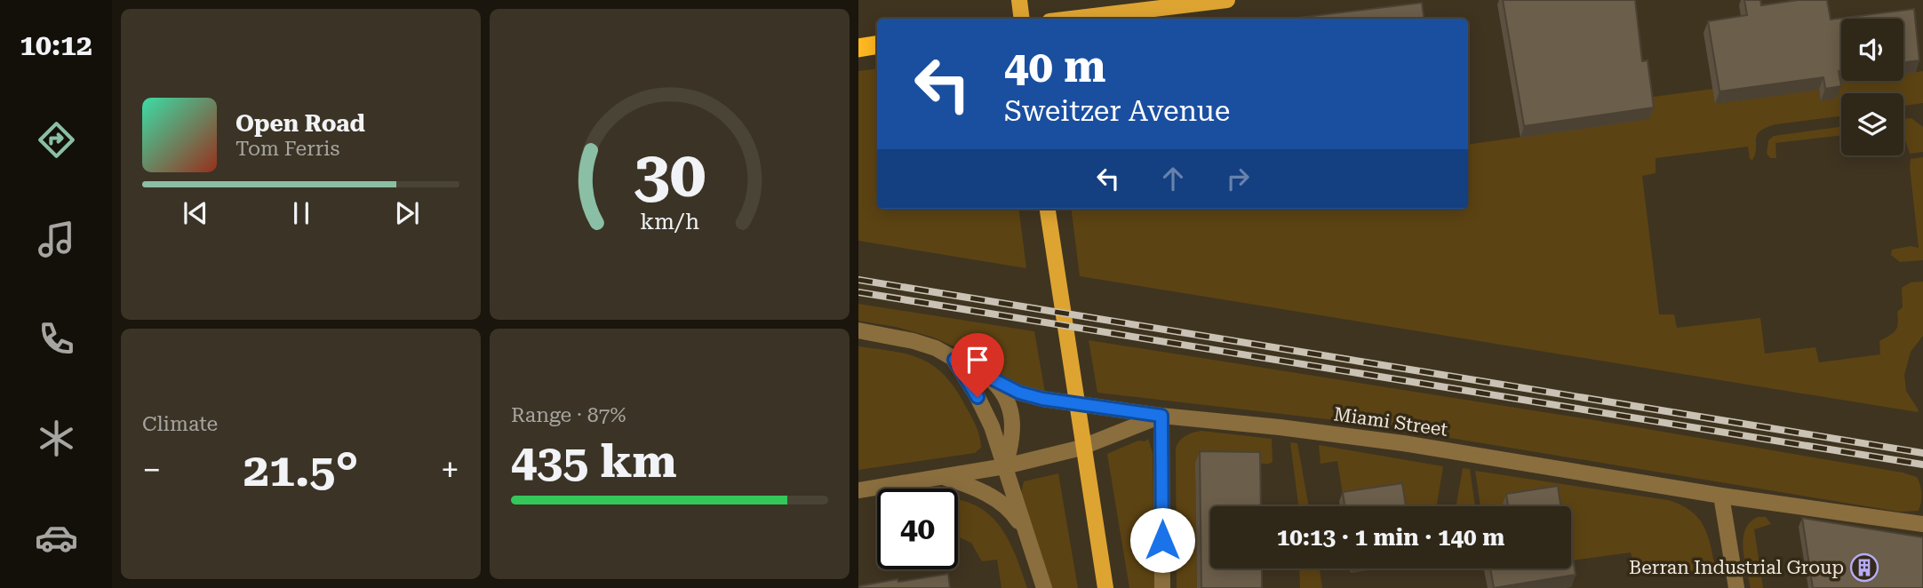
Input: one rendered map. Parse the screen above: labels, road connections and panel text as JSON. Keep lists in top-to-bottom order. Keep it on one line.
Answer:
{"streets":{"street":["Miami Street"]},"places":{"building":["Berran Industrial Group"]},"page":{"tabs":"10:12","turn":["40 m","Sweitzer Avenue"],"song":["Open Road","Tom Ferris"],"tile":["Climate",["Range · 87%","435 km"]],"heat":["−","21.5°","+"],"limit":"40","trip":"10:13 · 1 min · 140 m","gauge":["30","km/h"]}}
